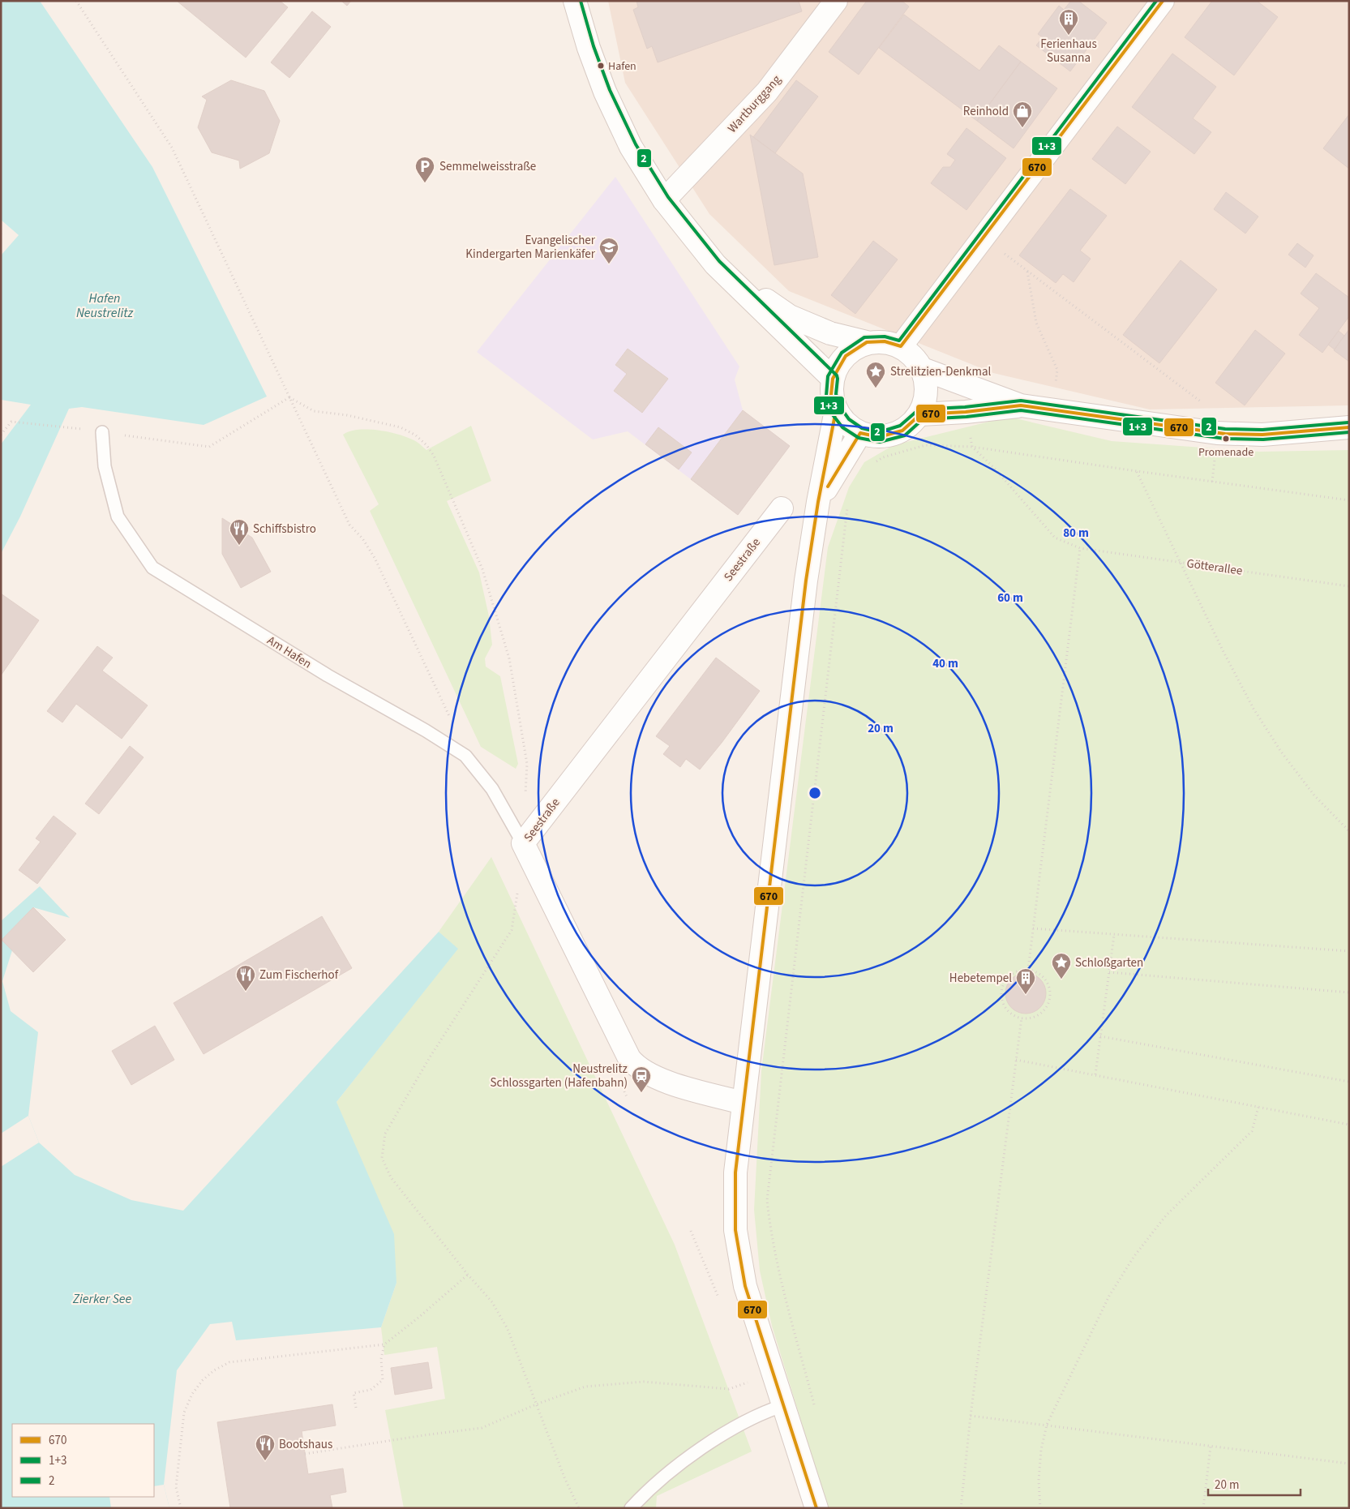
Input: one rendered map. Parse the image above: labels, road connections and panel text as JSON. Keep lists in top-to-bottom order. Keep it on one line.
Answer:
{"streets":{"main road":["Wartburggang","Seestraße"],"lane":["Am Hafen"],"path":["Götterallee"]},"crossings":[["Seestraße","Am Hafen"]],"water":["Hafen Neustrelitz","Zierker See"],"places":{"building":["Ferienhaus Susanna","Hebetempel"],"other":["Hafen","Promenade"],"shop":["Reinhold"],"parking":["Semmelweisstraße"],"school or university":["Evangelischer Kindergarten Marienkäfer"],"place":["Strelitzien-Denkmal","Schloßgarten"],"restaurant":["Schiffsbistro","Zum Fischerhof","Bootshaus"],"station":["Neustrelitz Schlossgarten (Hafenbahn)"]},"lines":["transit line 670","transit line 1+3","transit line 2"],"legend":["670","1+3","2"],"scale_bar":"20 m","rings":["80 m","60 m","40 m","20 m"]}
